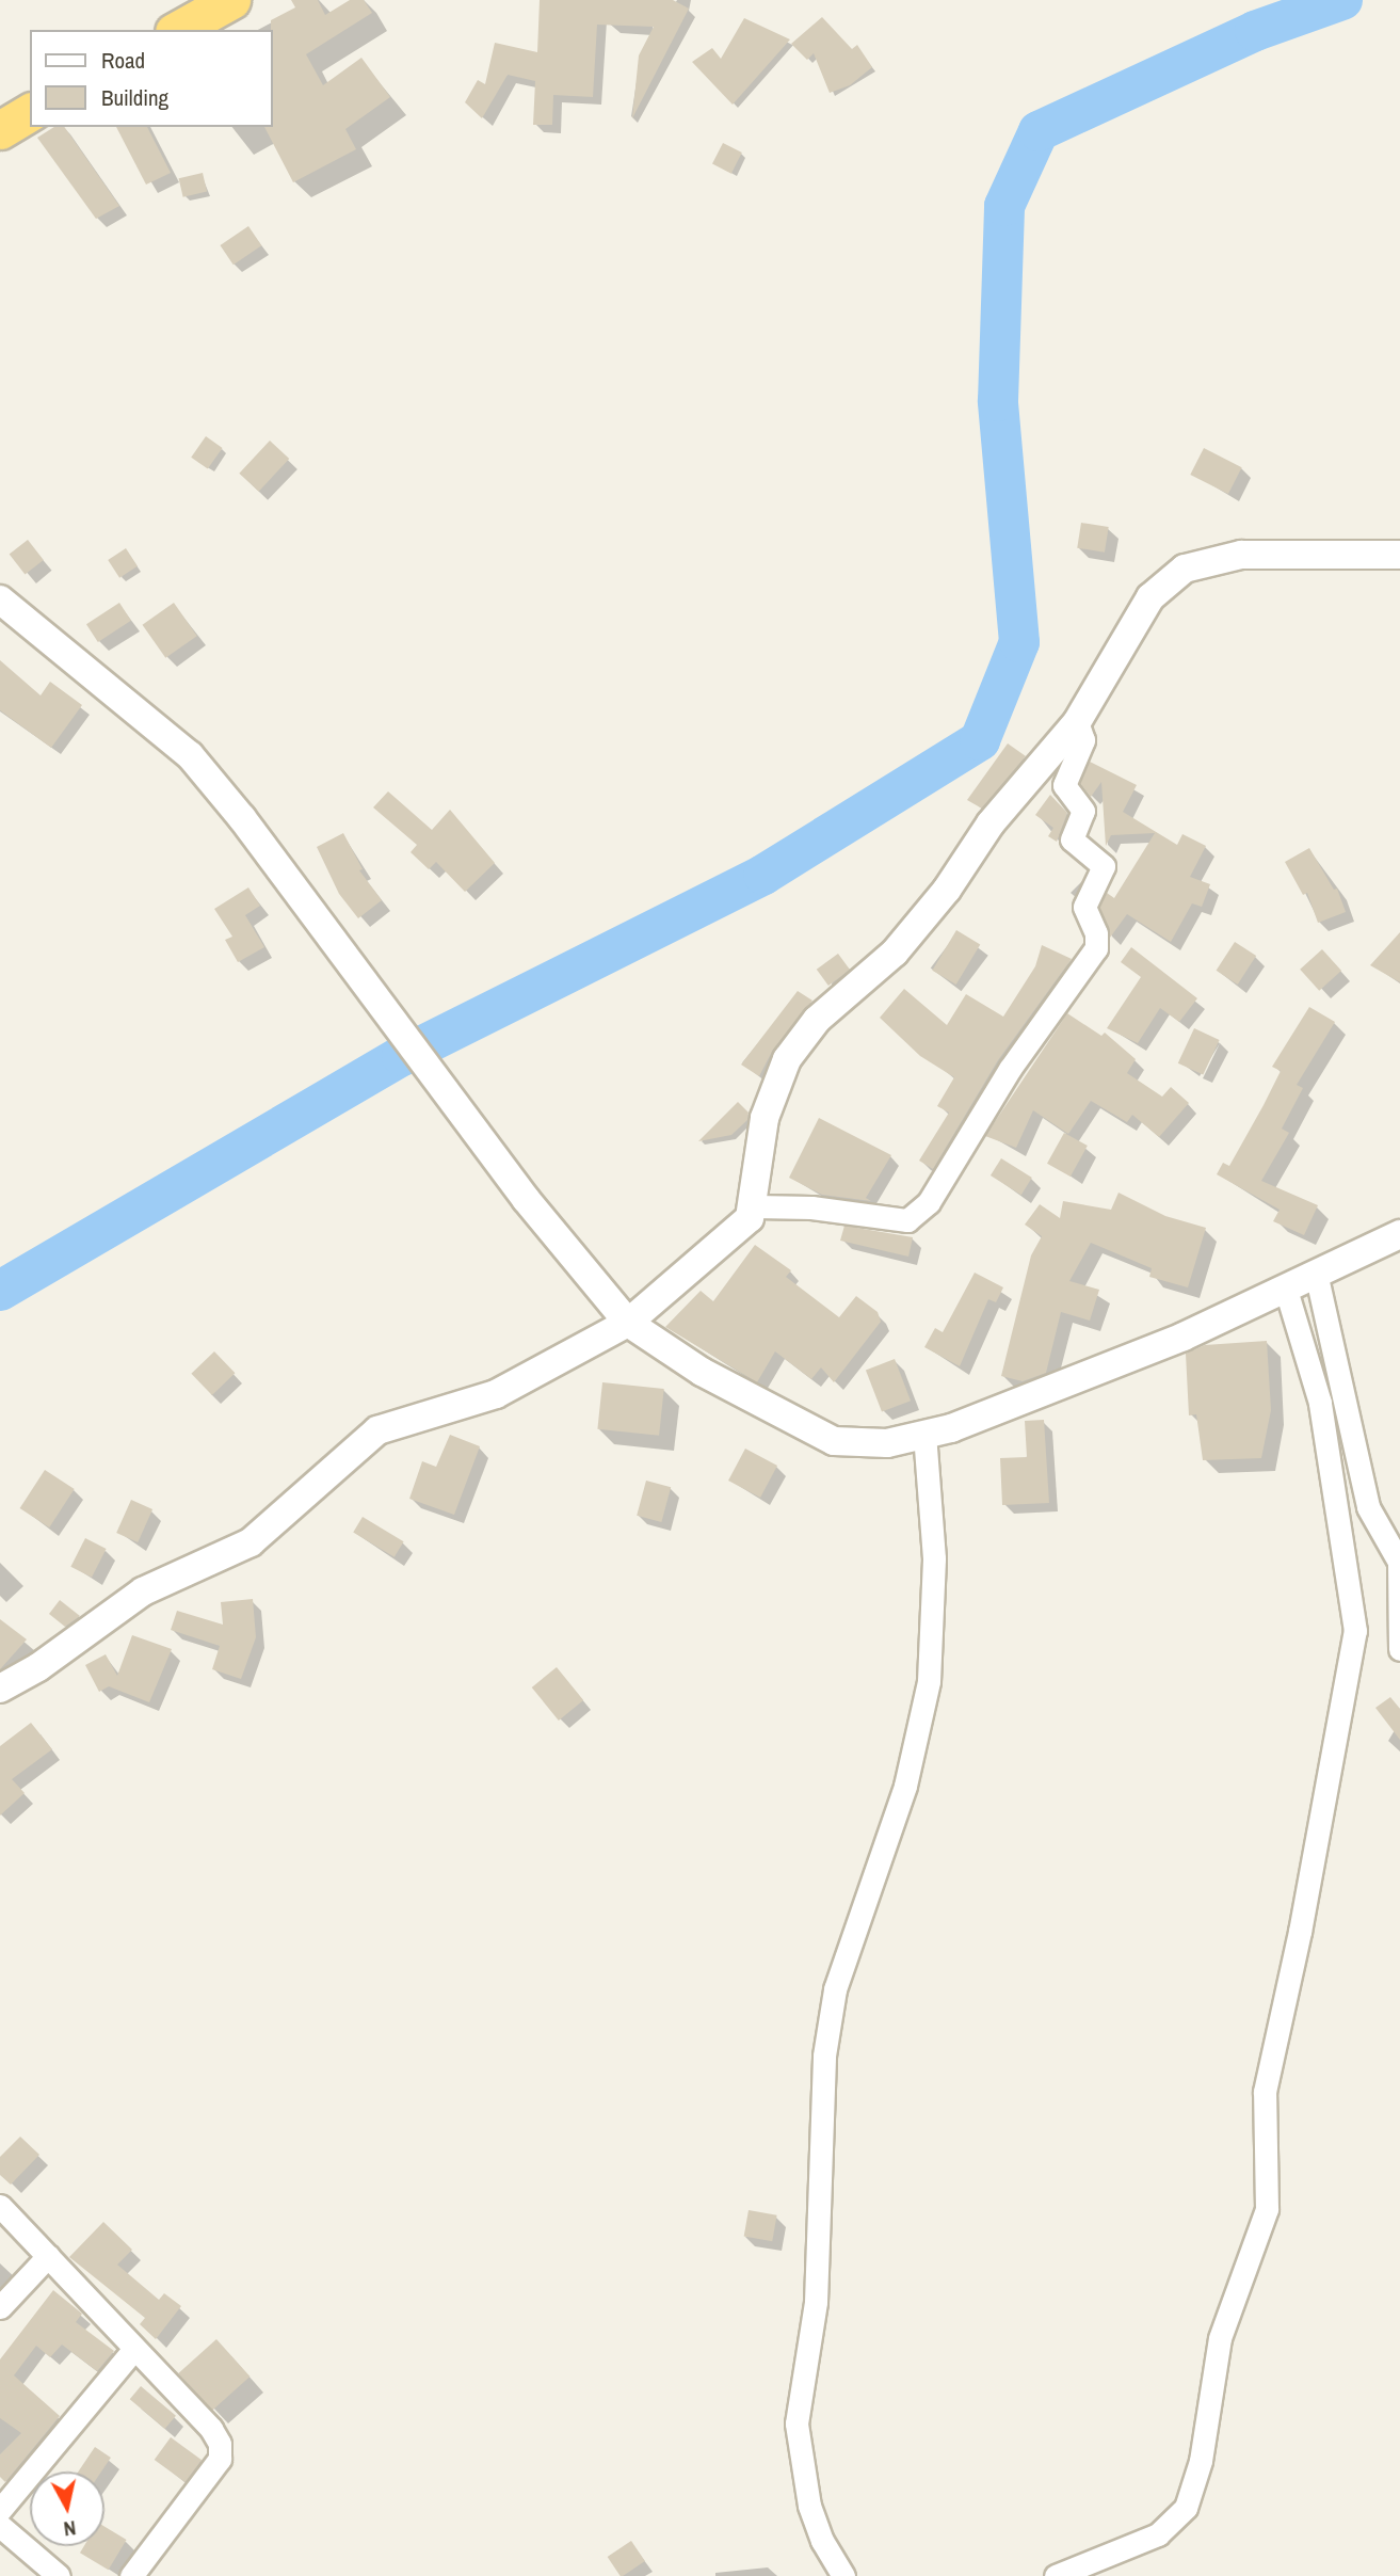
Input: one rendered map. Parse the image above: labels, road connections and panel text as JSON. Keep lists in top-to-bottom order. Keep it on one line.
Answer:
{"legend":["Road","Building"],"north":"bottom"}
